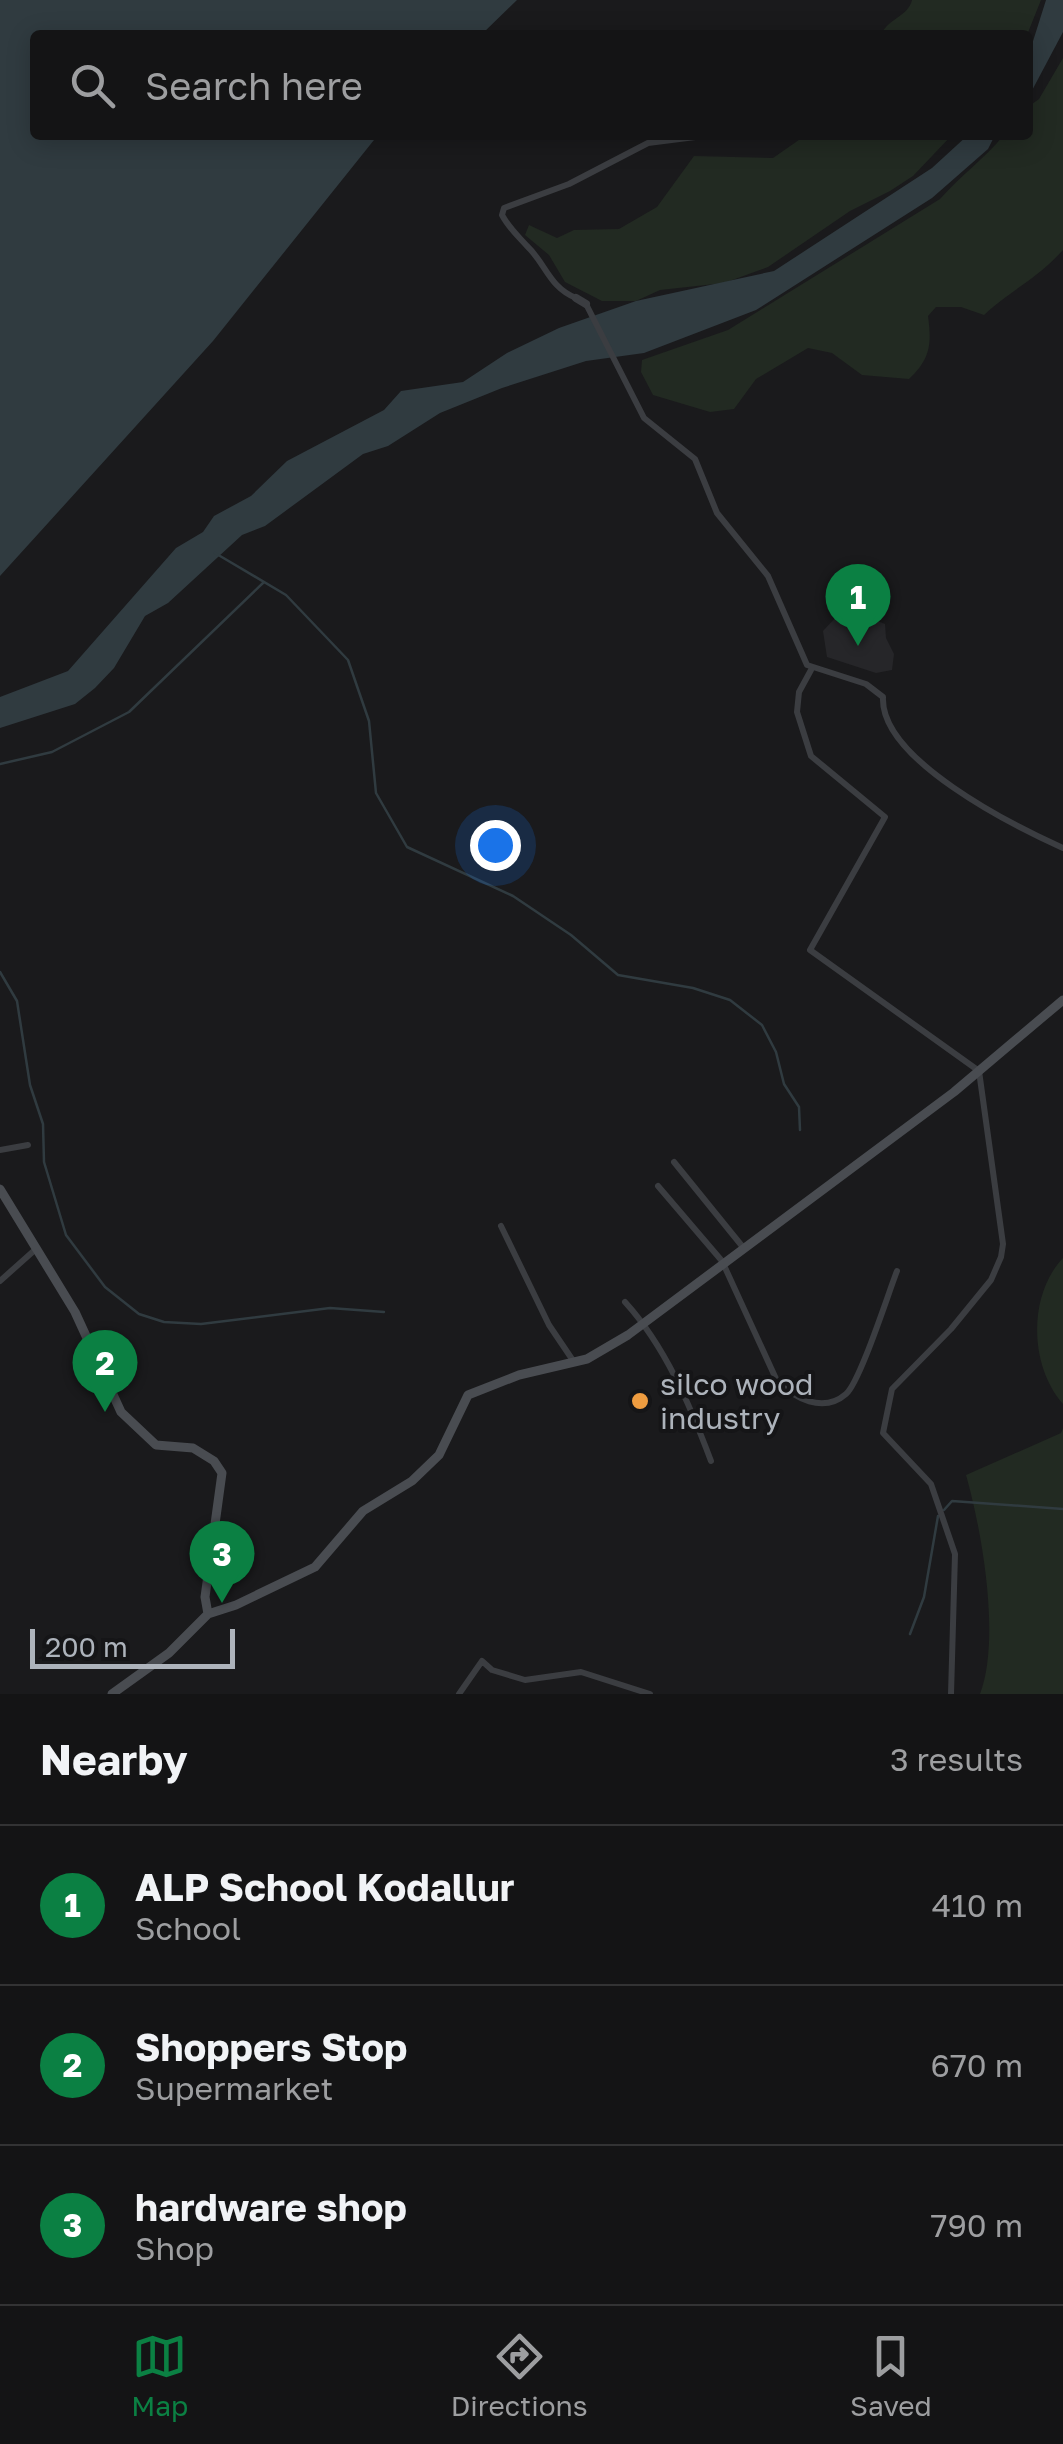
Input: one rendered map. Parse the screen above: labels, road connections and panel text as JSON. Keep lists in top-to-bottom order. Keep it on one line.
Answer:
{"places":["silco wood industry"],"scale_bar":"200 m","page":{"search":"Search here","pins":["1","2","3"],"scale":"200 m","heading":["Nearby","3 results"],"list":[{"mark":"1","name":"ALP School Kodallur","note":"School","value":"410 m"},{"mark":"2","name":"Shoppers Stop","note":"Supermarket","value":"670 m"},{"mark":"3","name":"hardware shop","note":"Shop","value":"790 m"}],"nav":["Map","Directions","Saved"]}}
